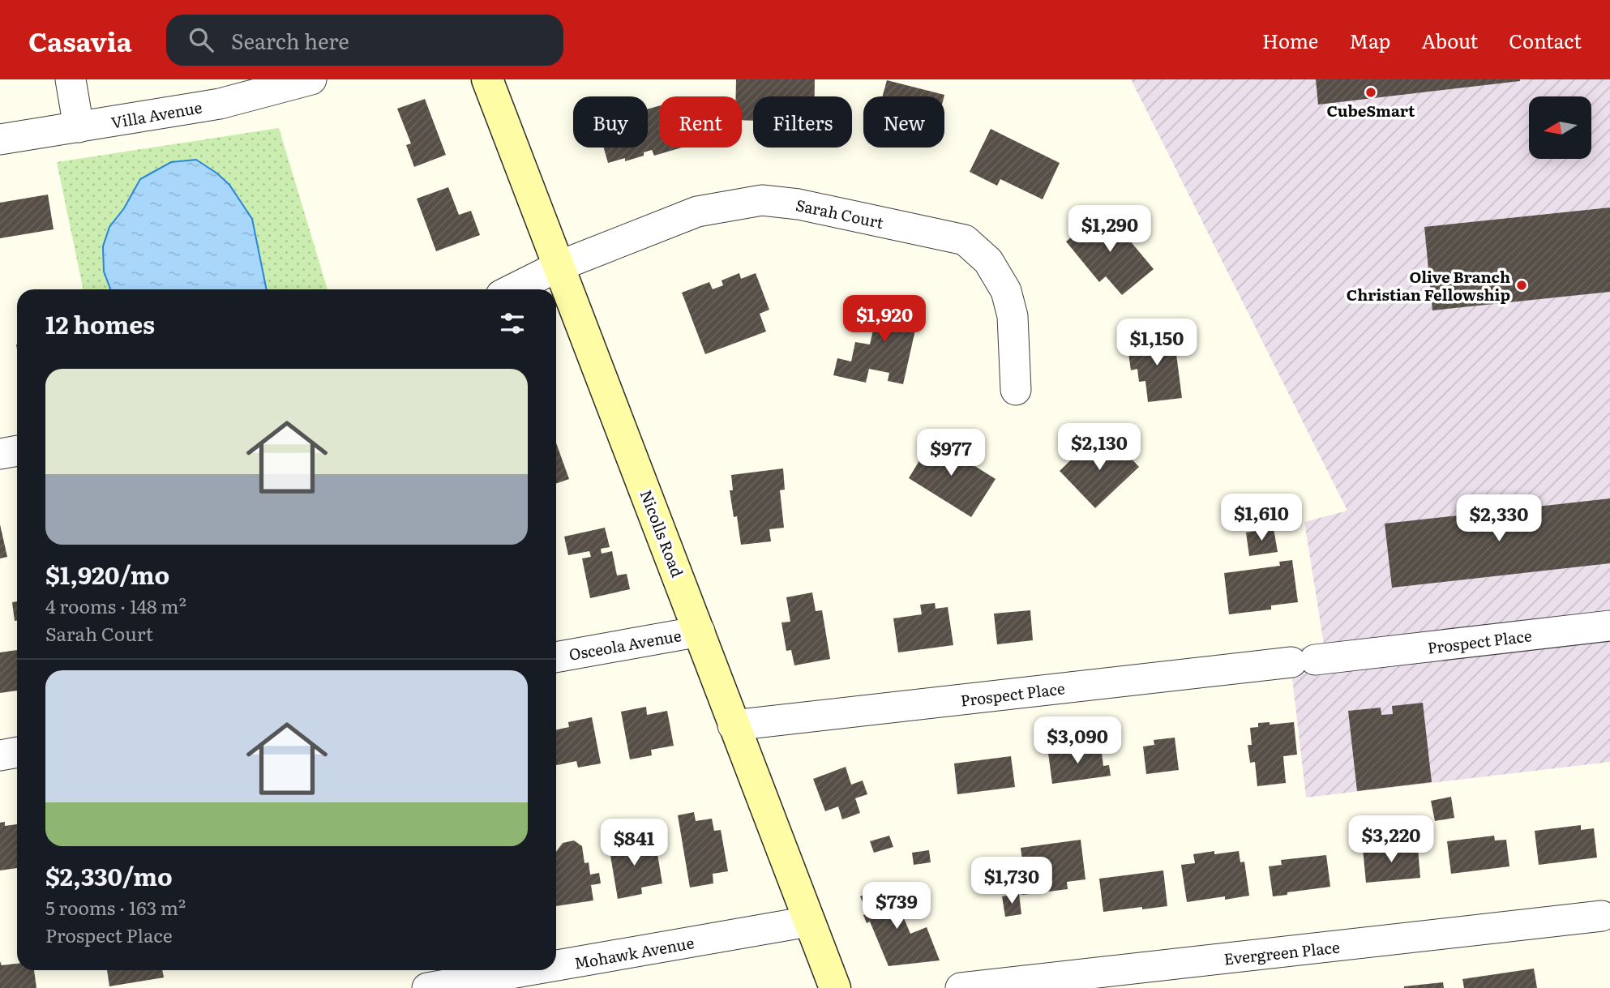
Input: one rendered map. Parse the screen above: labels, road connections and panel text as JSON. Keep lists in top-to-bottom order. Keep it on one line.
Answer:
{"streets":{"street":["Villa Avenue","Sarah Court","Nicolls Road","Prospect Place","Osceola Avenue","Mohawk Avenue","Evergreen Place"]},"crossings":[["Sarah Court","Nicolls Road"],["Nicolls Road","Prospect Place"],["Nicolls Road","Osceola Avenue"],["Nicolls Road","Mohawk Avenue"]],"places":["CubeSmart","Olive Branch Christian Fellowship"],"north":"left","page":{"header":"Casavia","search":"Search here","nav":["Home","Map","About","Contact"],"chip":["Buy","Rent","Filters","New"],"price":["$1,290","$1,920","$1,150","$2,130","$977","$1,610","$2,330","$3,090","$3,220","$841","$1,730","$739"],"heading":"12 homes","list":[{"name":"$1,920/mo","note":"4 rooms · 148 m² · Sarah Court"},{"name":"$2,330/mo","note":"5 rooms · 163 m² · Prospect Place"}]}}
